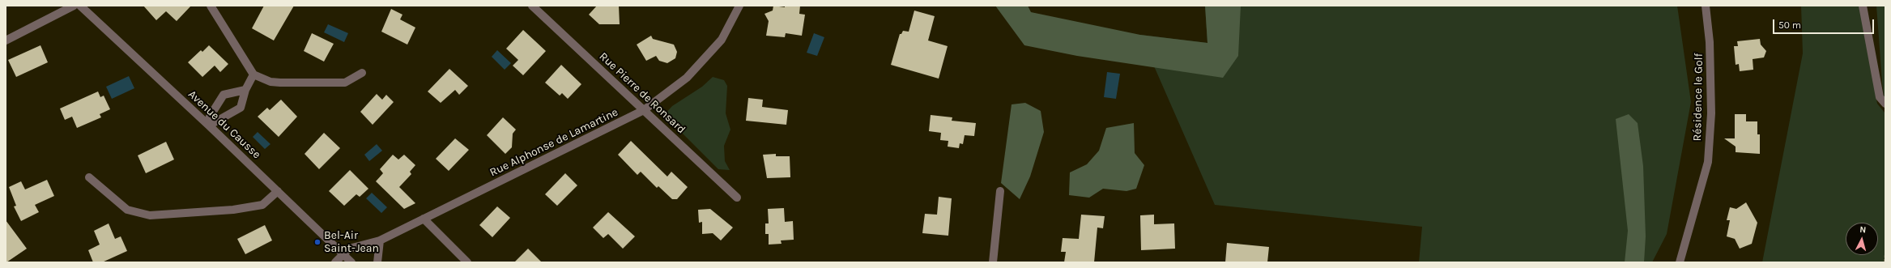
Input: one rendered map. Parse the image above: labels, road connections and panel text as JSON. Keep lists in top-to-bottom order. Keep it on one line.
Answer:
{"streets":{"street":["Rue Pierre de Ronsard","Résidence le Golf","Avenue du Causse","Rue Alphonse de Lamartine"]},"crossings":[["Rue Pierre de Ronsard","Rue Alphonse de Lamartine"],["Avenue du Causse","Rue Alphonse de Lamartine"]],"places":["Bel-Air Saint-Jean"],"scale_bar":"50 m","north":"top"}
